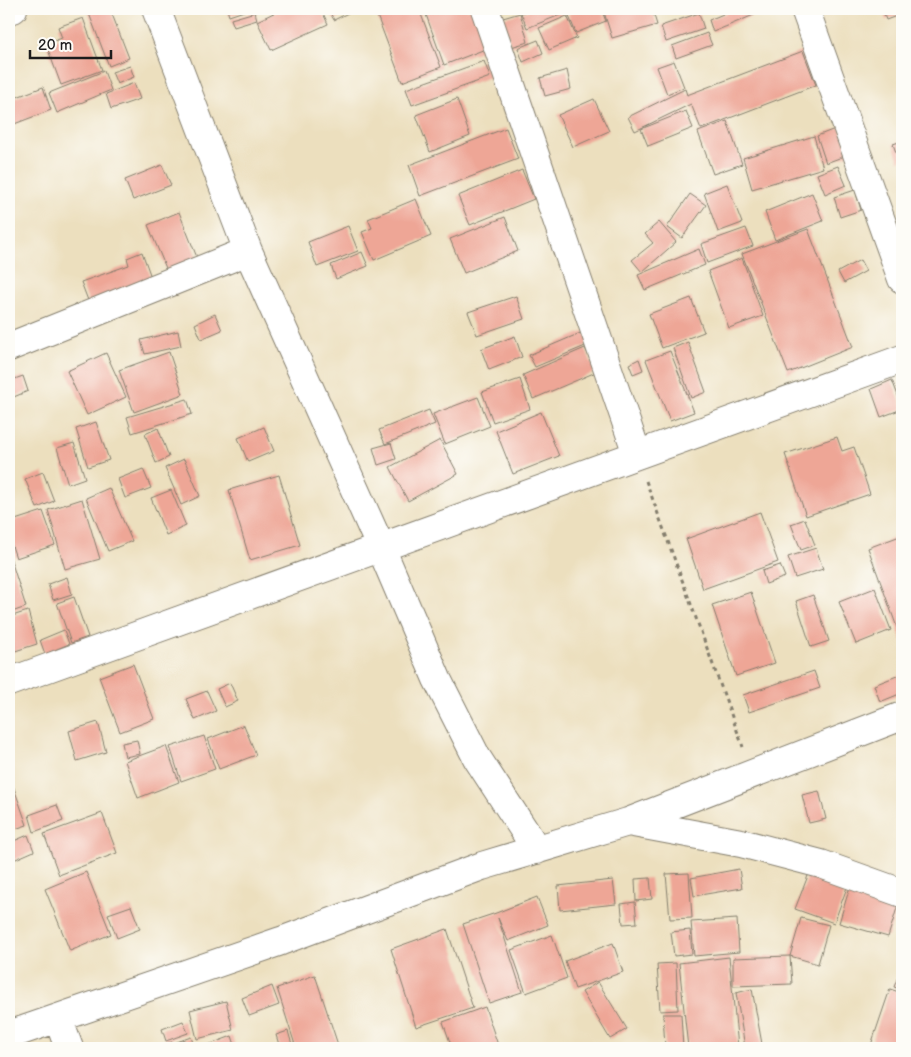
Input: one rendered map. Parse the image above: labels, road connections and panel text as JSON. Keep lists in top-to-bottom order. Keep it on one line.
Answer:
{"scale_bar":"20 m"}
